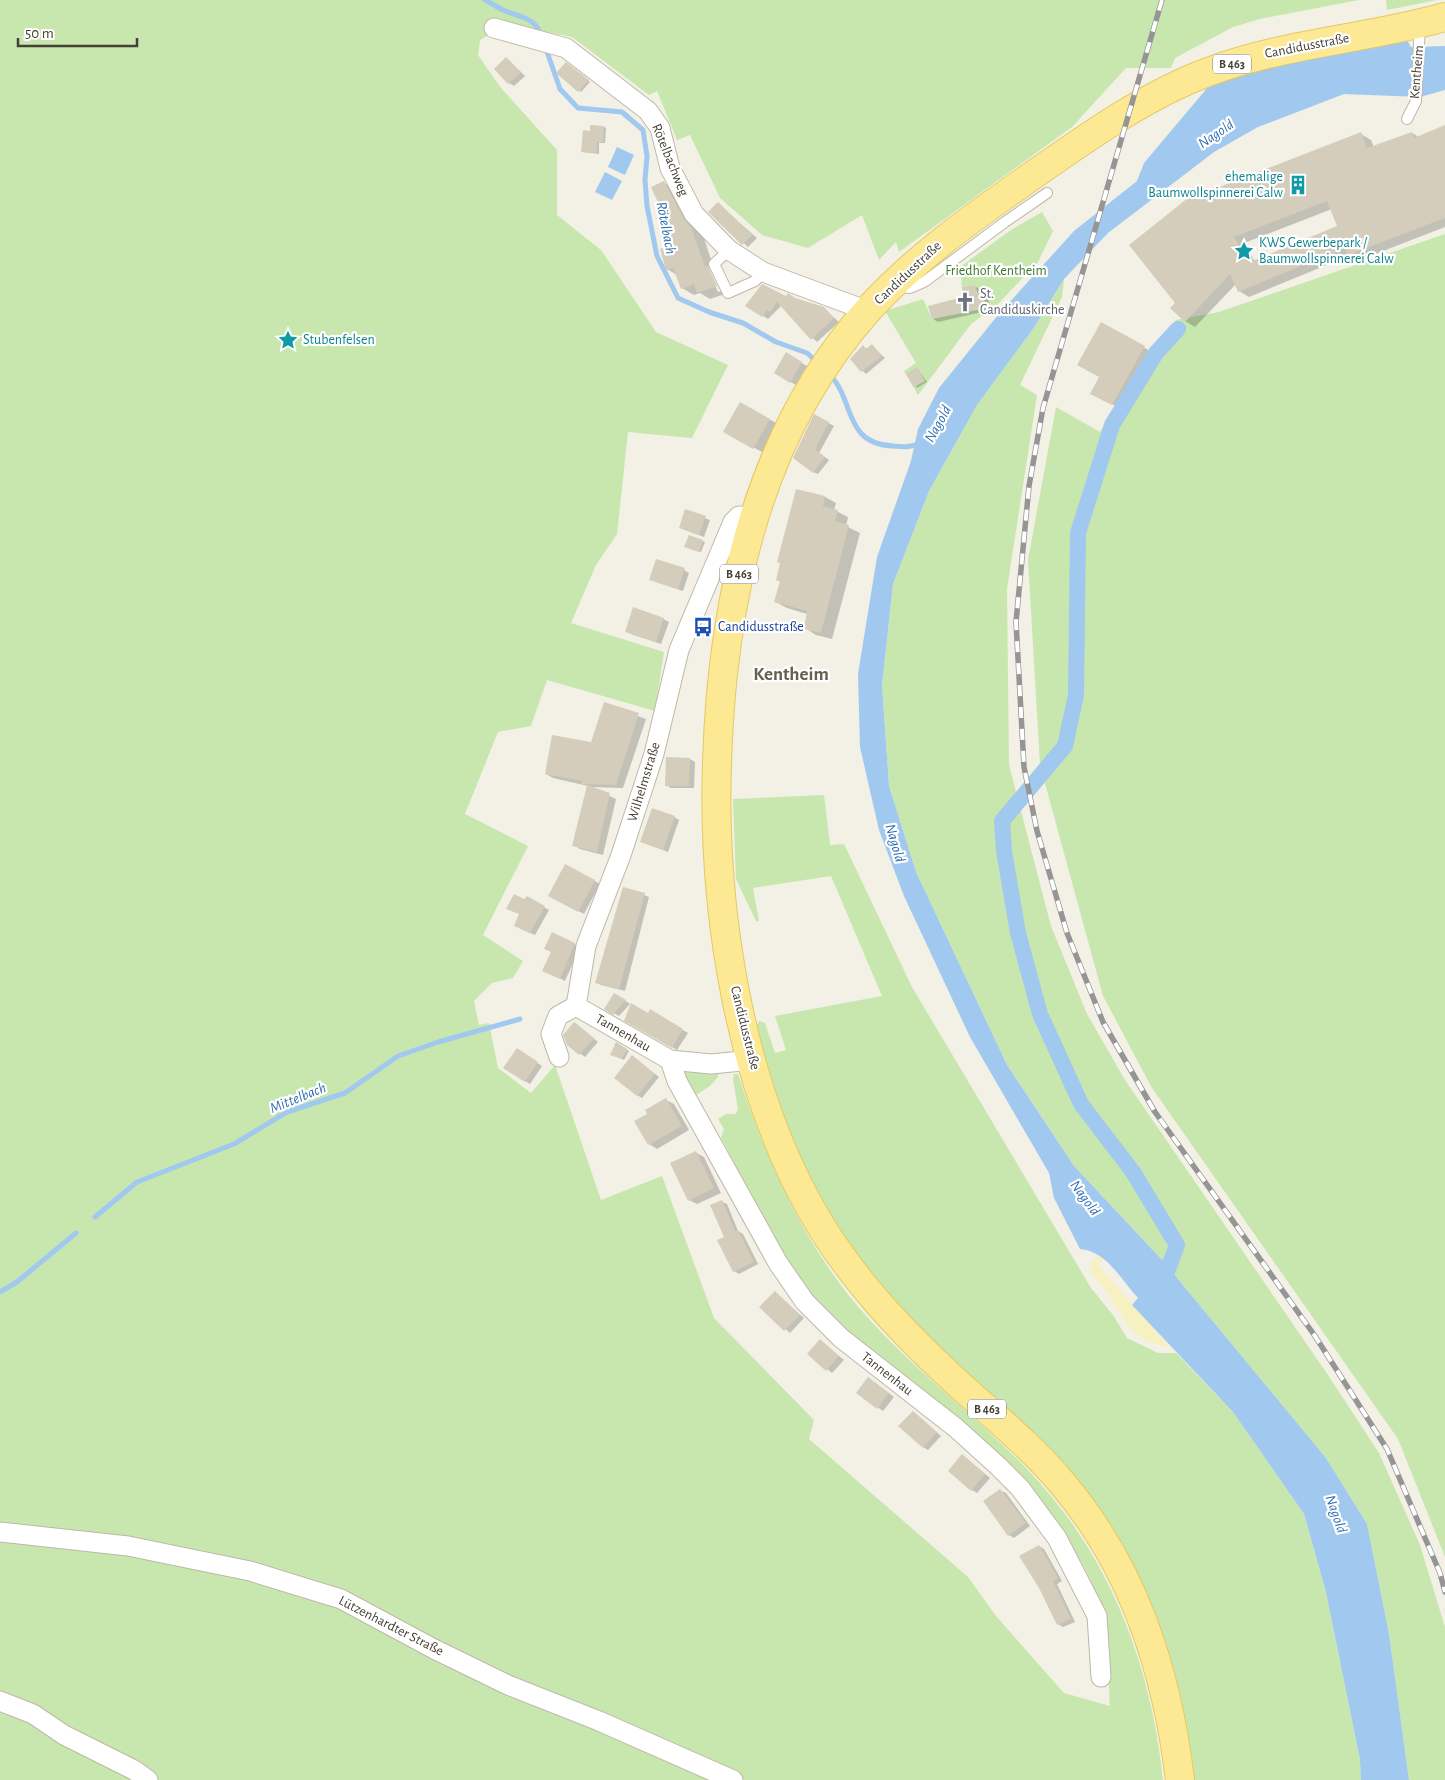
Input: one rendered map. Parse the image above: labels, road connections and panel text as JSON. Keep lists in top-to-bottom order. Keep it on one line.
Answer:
{"streets":{"main road":["Candidusstraße","B 463"],"street":["Rötelbachweg","Wilhelmstraße","Tannenhau","Lützenhardter Straße"],"lane":["Kentheim"]},"crossings":[["Candidusstraße","Kentheim"],["Candidusstraße","Rötelbachweg"],["Candidusstraße","Wilhelmstraße"],["Candidusstraße","Tannenhau"],["Wilhelmstraße","Tannenhau"]],"districts":["Kentheim"],"water":["Nagold","Rötelbach","Mittelbach"],"parks":["Friedhof Kentheim"],"places":{"building":["ehemalige Baumwollspinnerei Calw"],"place":["KWS Gewerbepark / Baumwollspinnerei Calw","Stubenfelsen"],"church":["St. Candiduskirche"],"bus stop":["Candidusstraße"]},"scale_bar":"50 m"}
